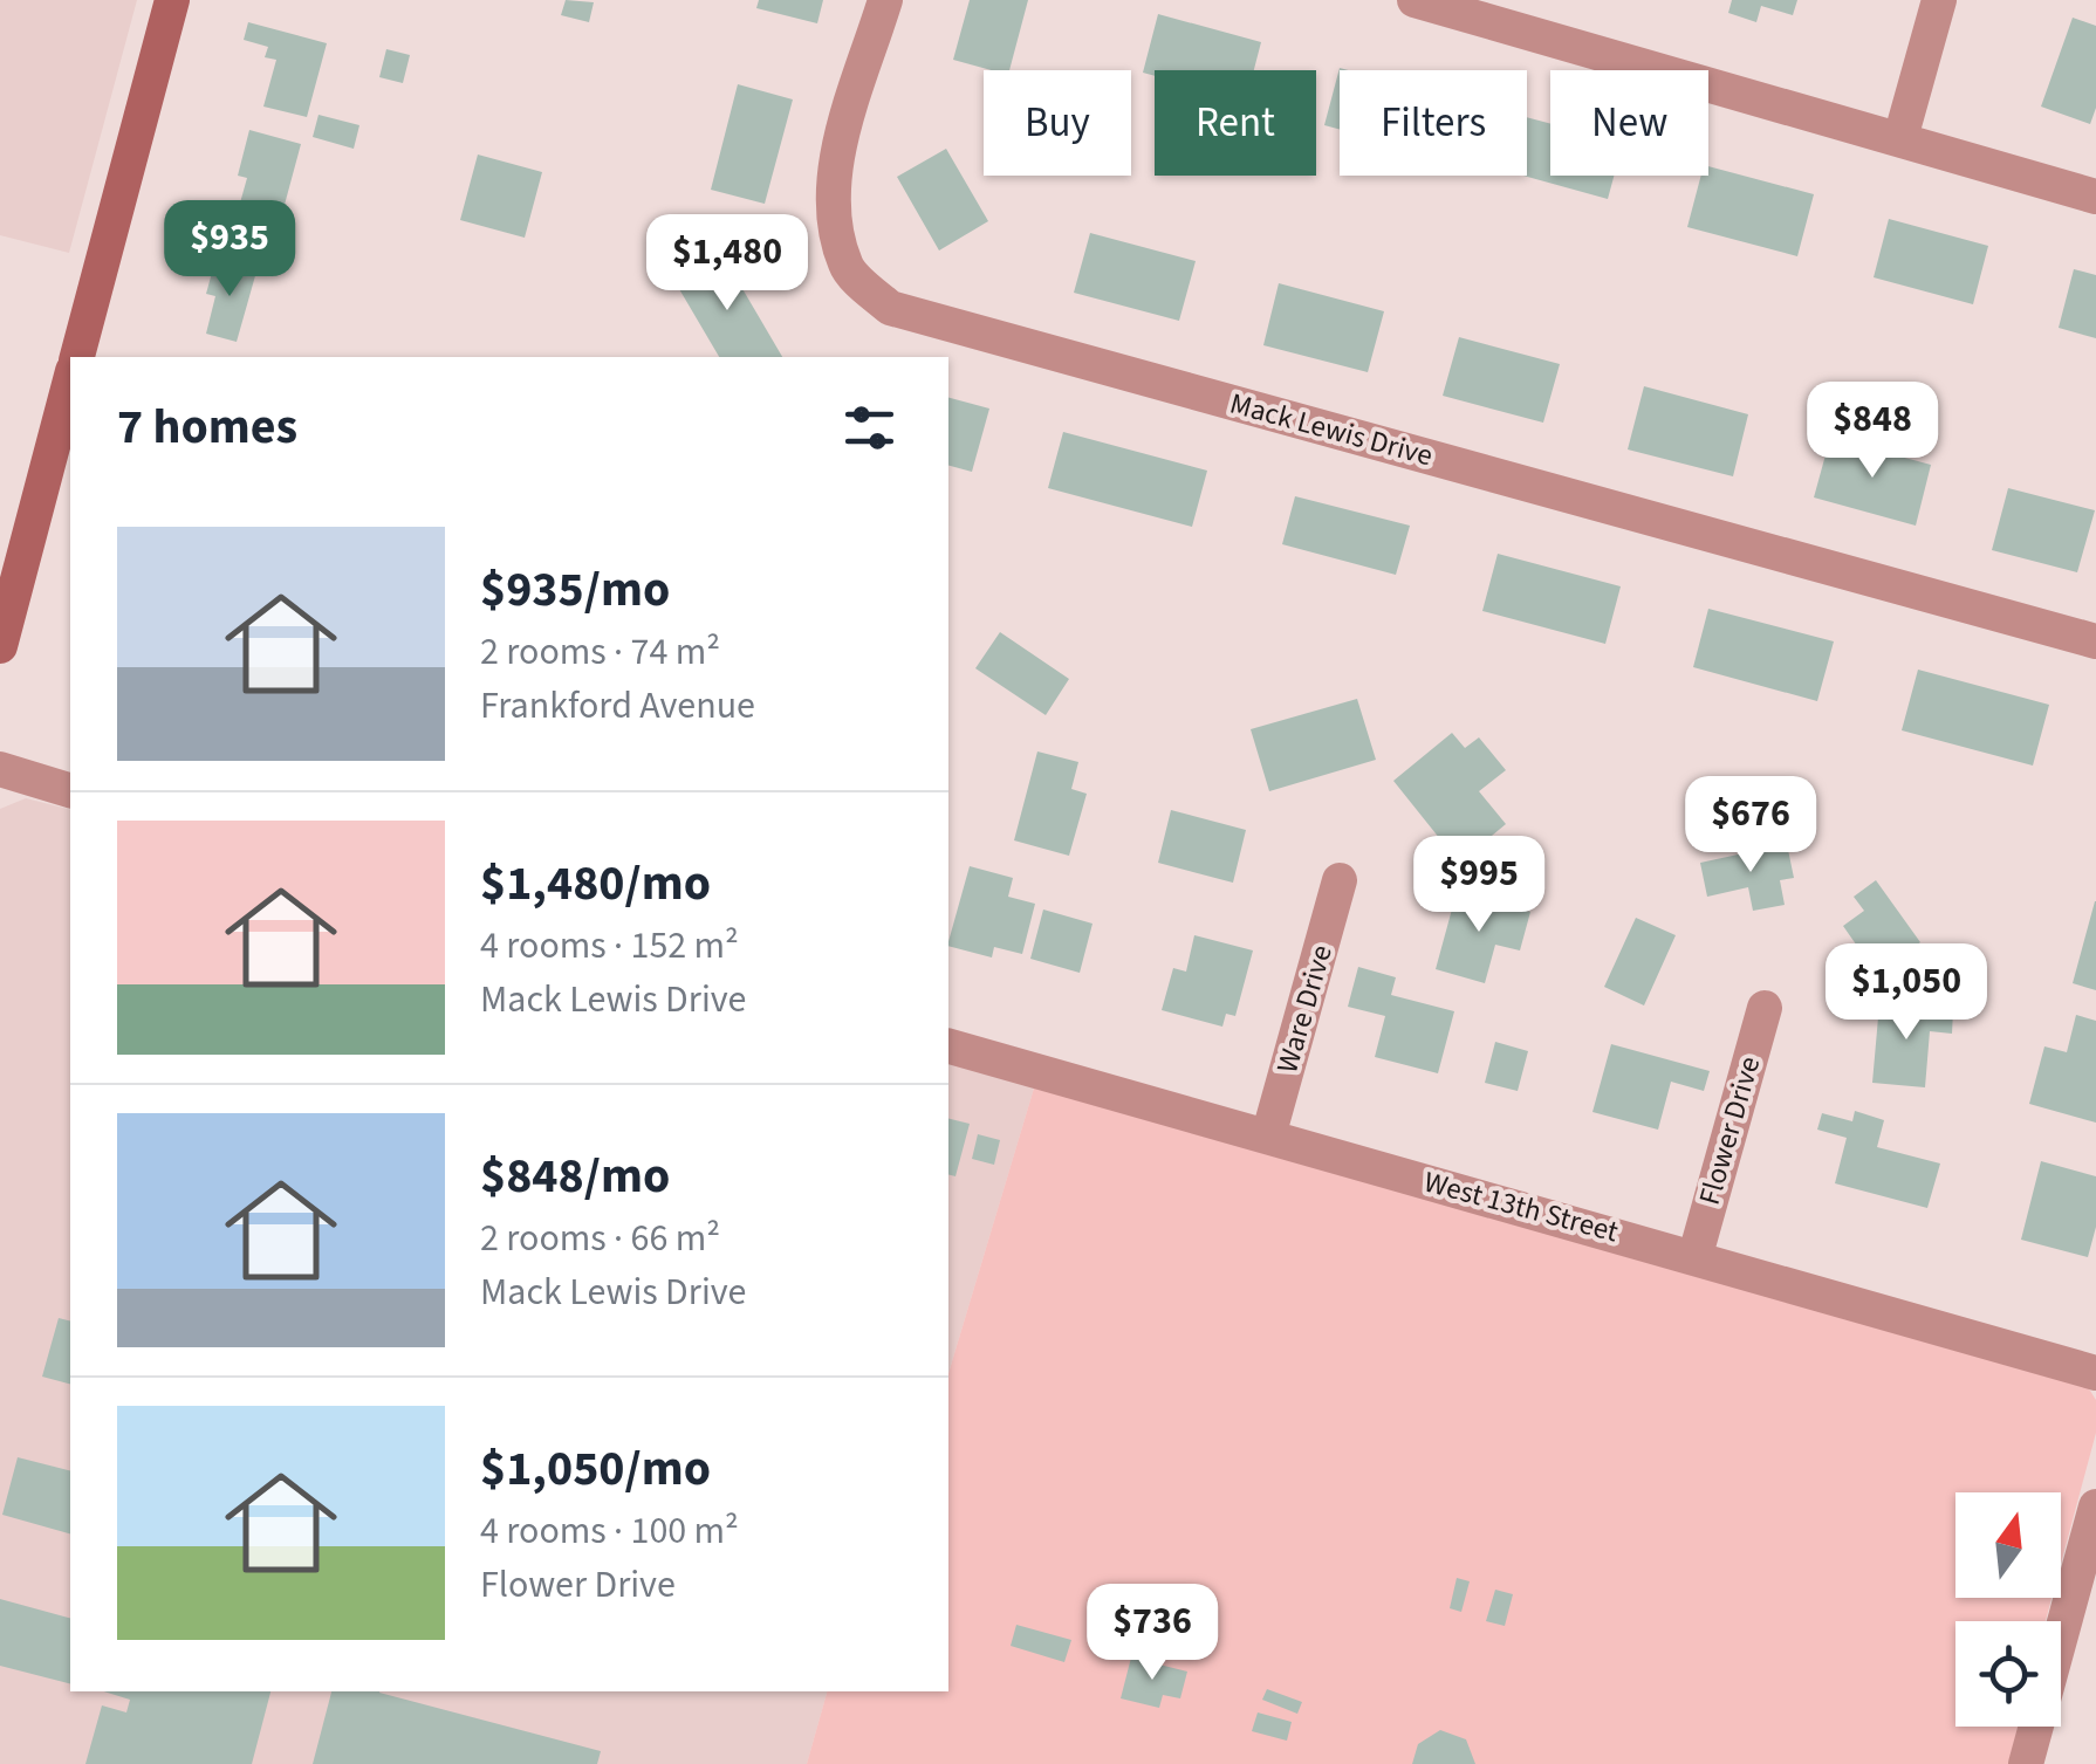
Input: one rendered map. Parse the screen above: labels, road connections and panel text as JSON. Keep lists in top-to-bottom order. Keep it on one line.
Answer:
{"streets":{"street":["Mack Lewis Drive","Ware Drive","Flower Drive","West 13th Street"]},"crossings":[["Ware Drive","West 13th Street"],["Flower Drive","West 13th Street"]],"north":"top","page":{"chip":["Buy","Rent","Filters","New"],"price":["$935","$1,480","$848","$676","$995","$1,050","$736"],"heading":"7 homes","list":[{"name":"$935/mo","note":"2 rooms · 74 m² · Frankford Avenue"},{"name":"$1,480/mo","note":"4 rooms · 152 m² · Mack Lewis Drive"},{"name":"$848/mo","note":"2 rooms · 66 m² · Mack Lewis Drive"},{"name":"$1,050/mo","note":"4 rooms · 100 m² · Flower Drive"}]}}
